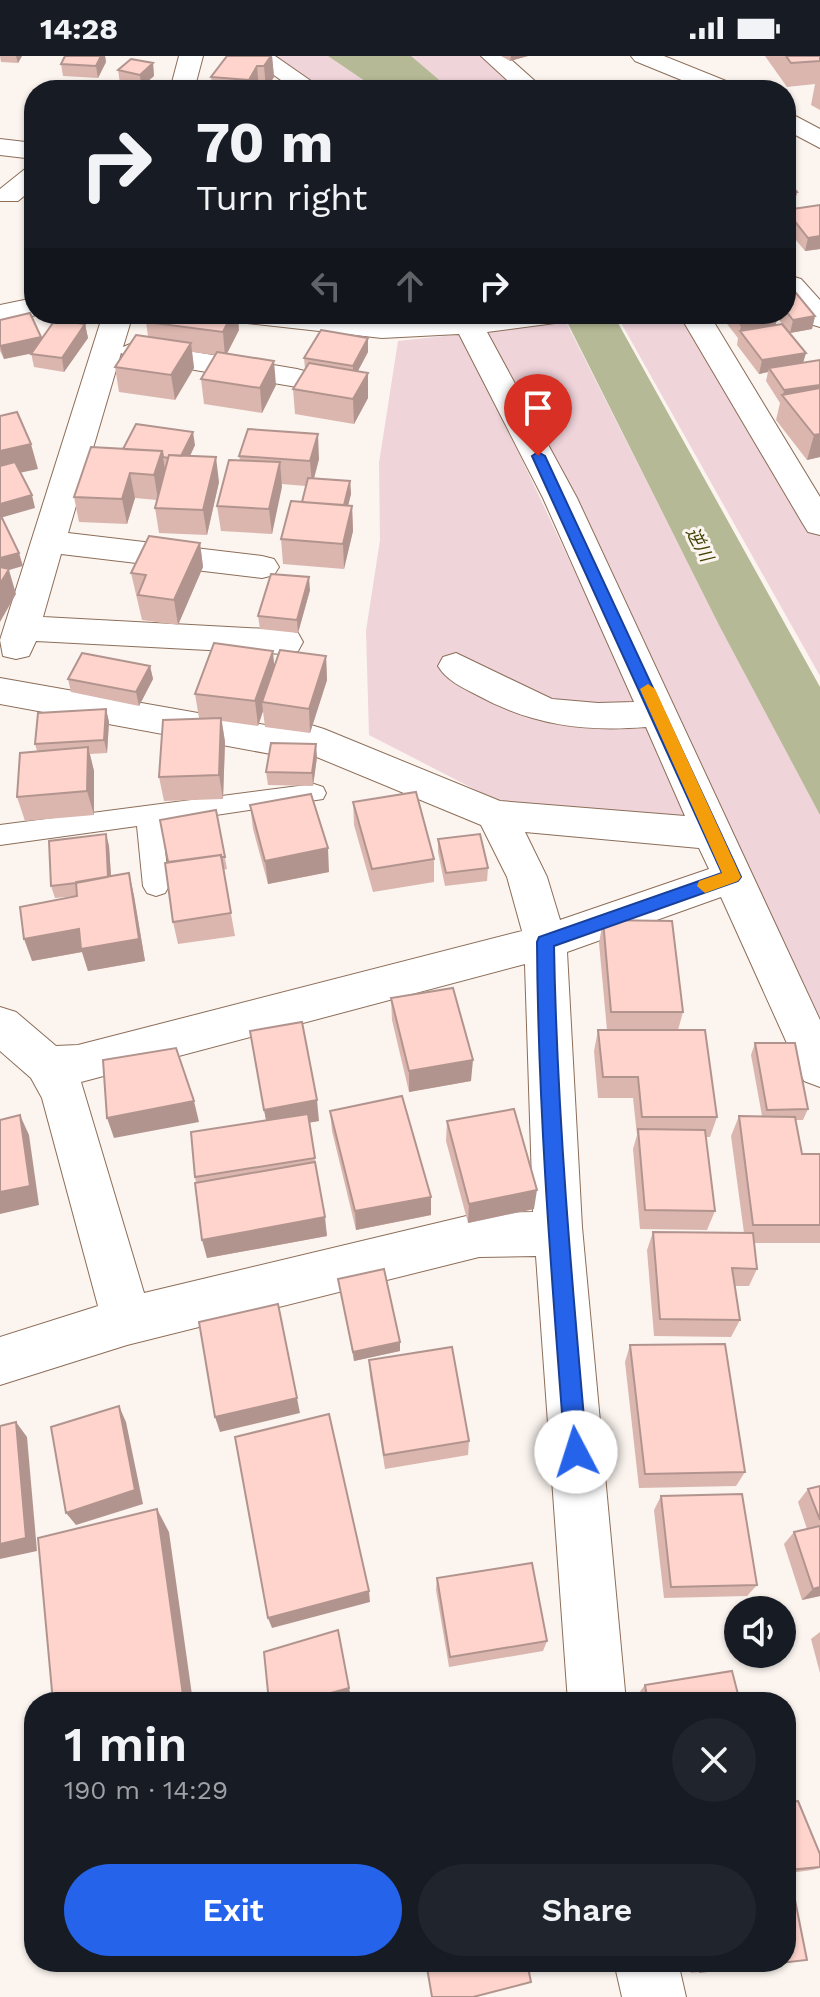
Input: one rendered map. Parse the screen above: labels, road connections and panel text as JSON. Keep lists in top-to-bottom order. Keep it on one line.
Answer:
{"water":["逆川"],"page":{"status":"14:28","turn":["70 m","Turn right"],"heading":["1 min","190 m · 14:29"],"buttons":["Exit","Share"]}}
